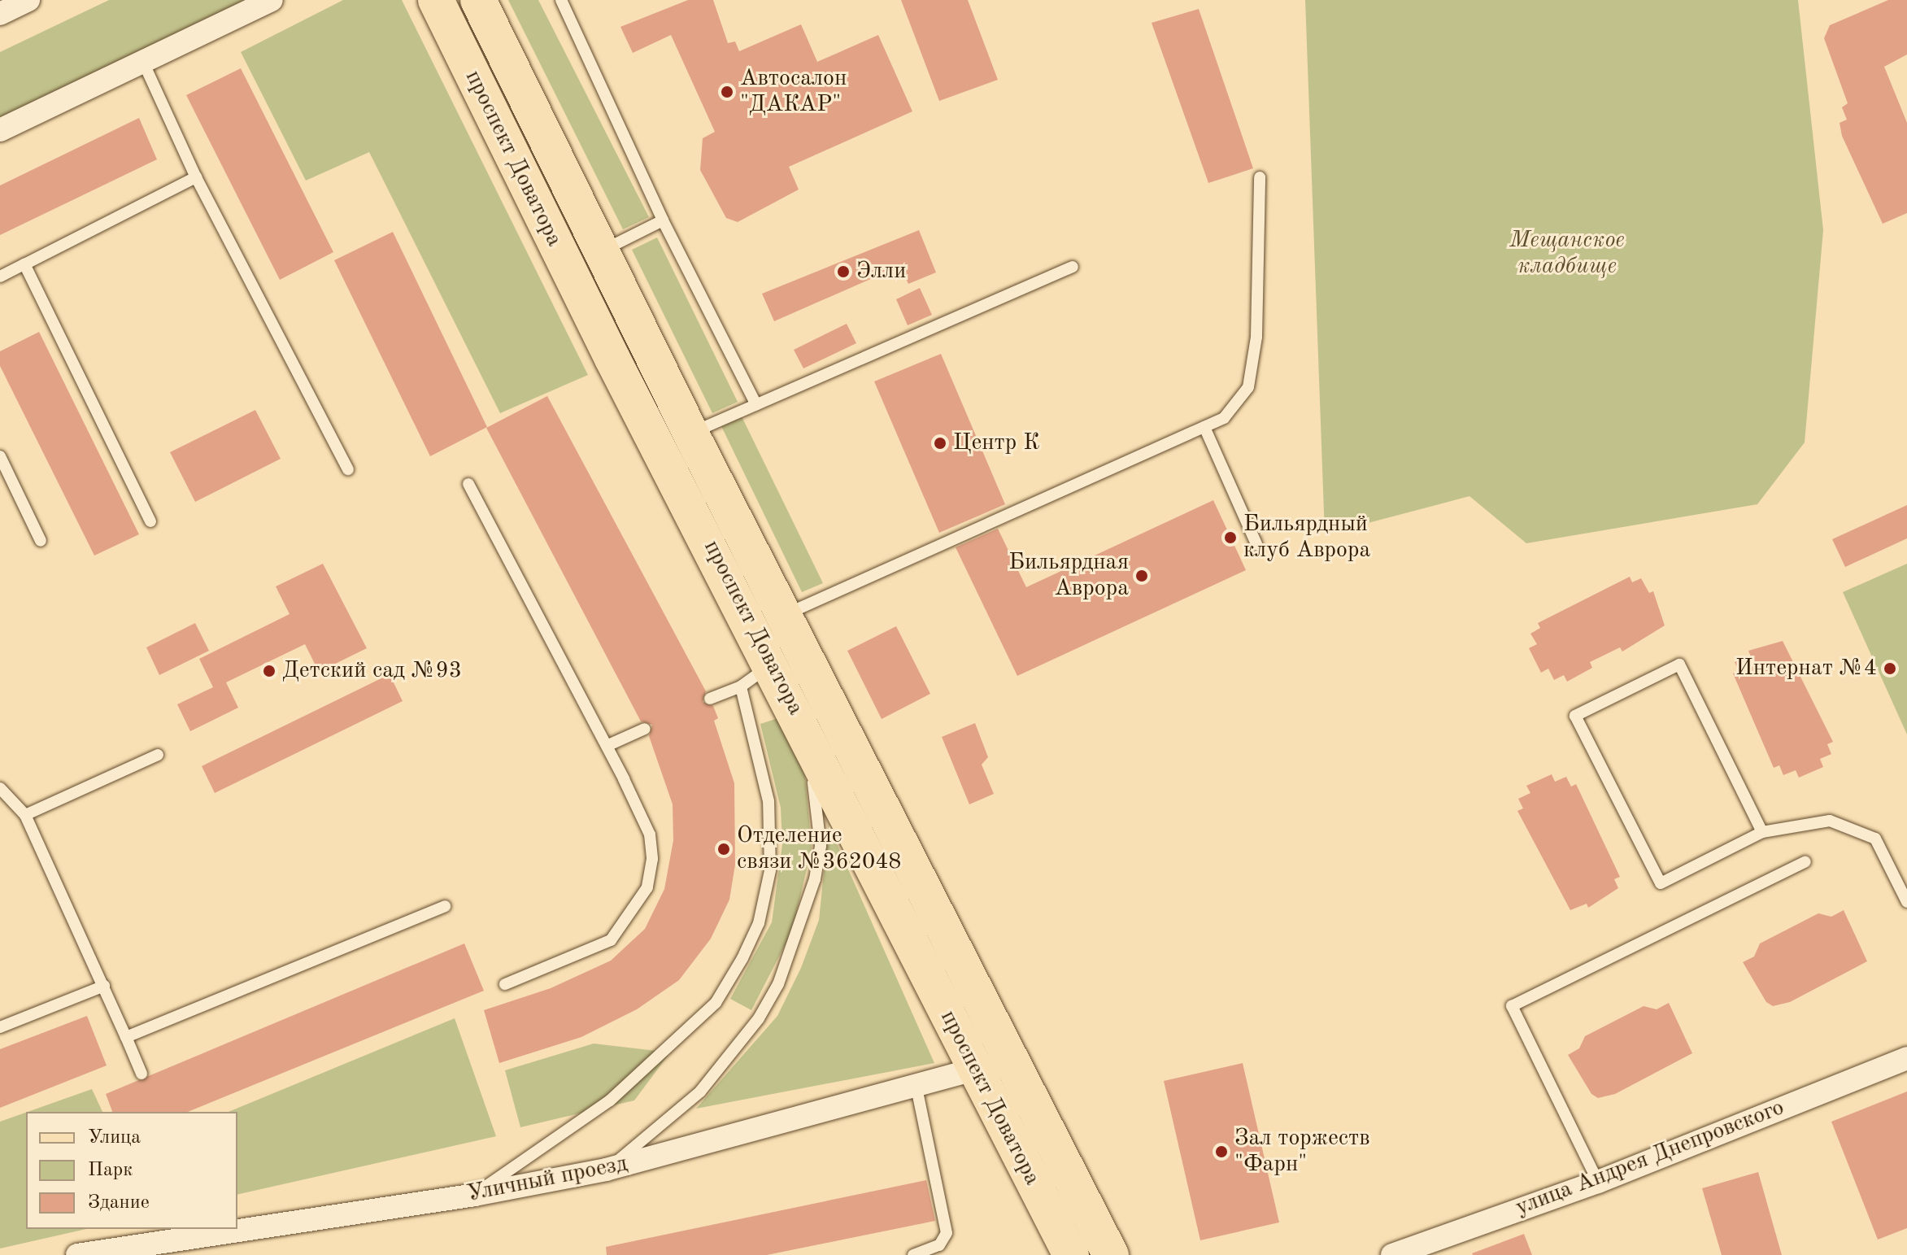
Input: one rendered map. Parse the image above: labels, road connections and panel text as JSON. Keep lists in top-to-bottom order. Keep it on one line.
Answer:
{"streets":{"main road":["проспект Доватора"],"street":["улица Андрея Днепровского","Уличный проезд"]},"crossings":[["проспект Доватора","Уличный проезд"]],"parks":["Мещанское кладбище"],"places":["Автосалон \"ДАКАР\"","Элли","Центр К","Бильярдный клуб Аврора","Бильярдная Аврора","Интернат №4","Детский сад №93","Отделение связи №362048","Зал торжеств \"Фарн\""],"legend":["Улица","Парк","Здание"]}
